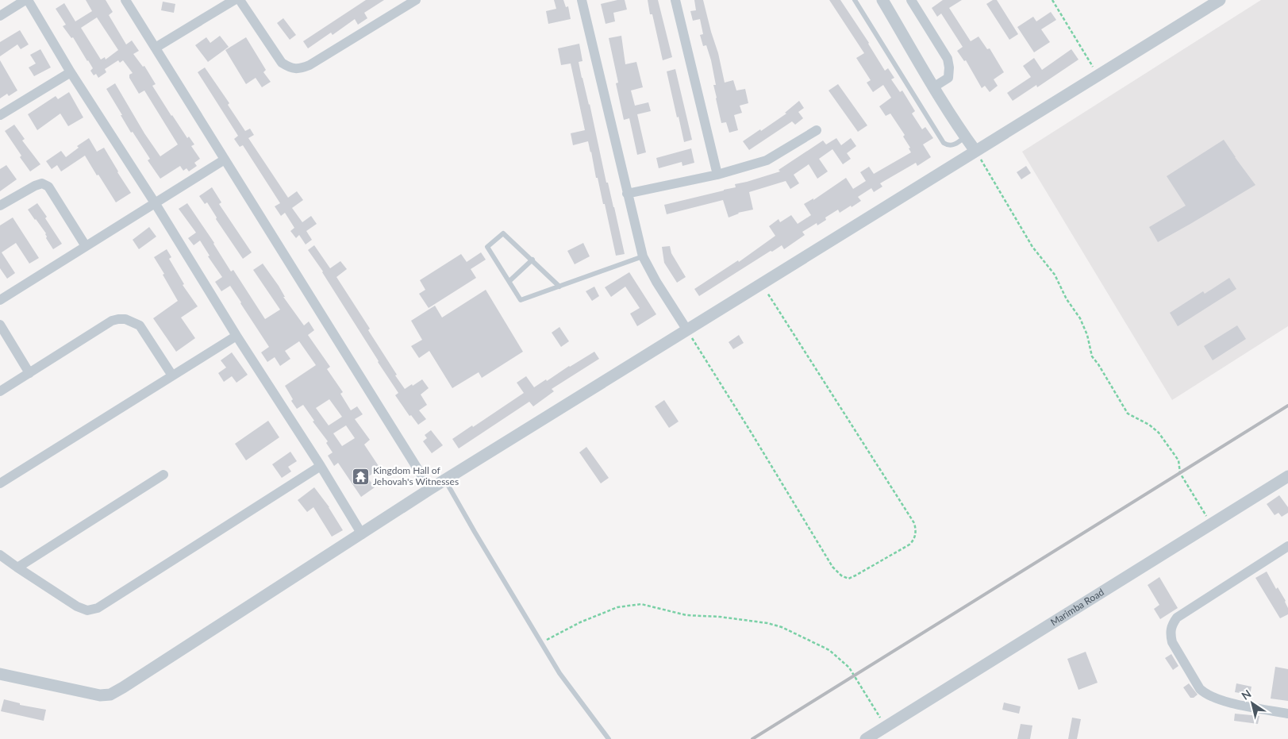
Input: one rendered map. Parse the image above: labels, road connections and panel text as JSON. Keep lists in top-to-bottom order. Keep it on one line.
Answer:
{"streets":{"street":["Marimba Road"]},"places":{"temple":["Kingdom Hall of Jehovah's Witnesses"]},"north":"top left"}
